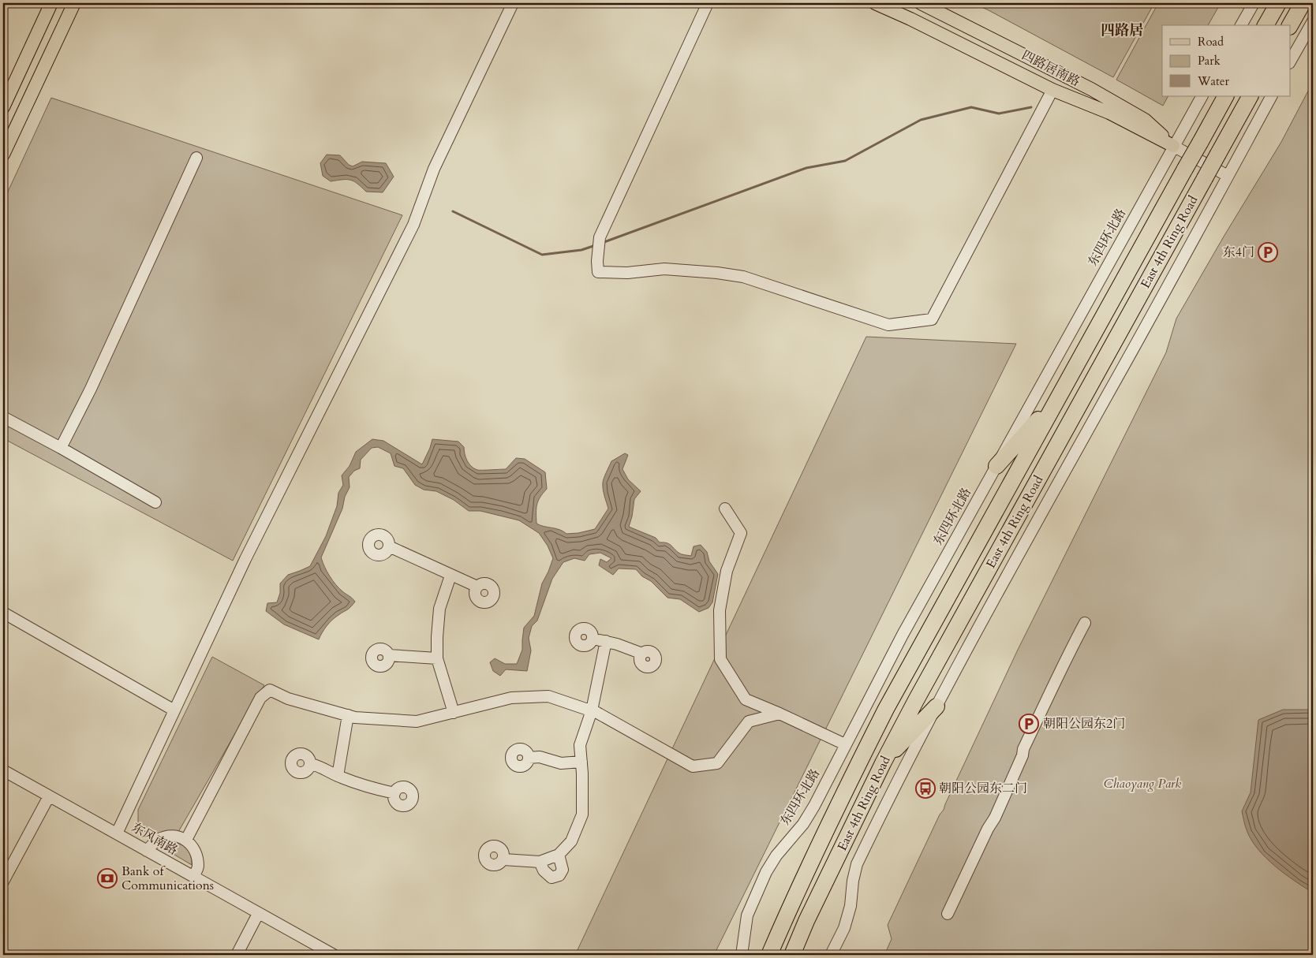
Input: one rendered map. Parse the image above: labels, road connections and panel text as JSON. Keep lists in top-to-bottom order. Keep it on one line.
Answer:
{"streets":{"highway":["East 4th Ring Road"],"main road":["四路居南路"],"street":["东四环北路","东风南路"]},"crossings":[["四路居南路","东四环北路"]],"districts":["四路居"],"parks":["Chaoyang Park"],"places":{"parking":["东4门","朝阳公园东2门"],"bus stop":["朝阳公园东二门"],"bank":["Bank of Communications"]},"legend":["Road","Park","Water"]}
